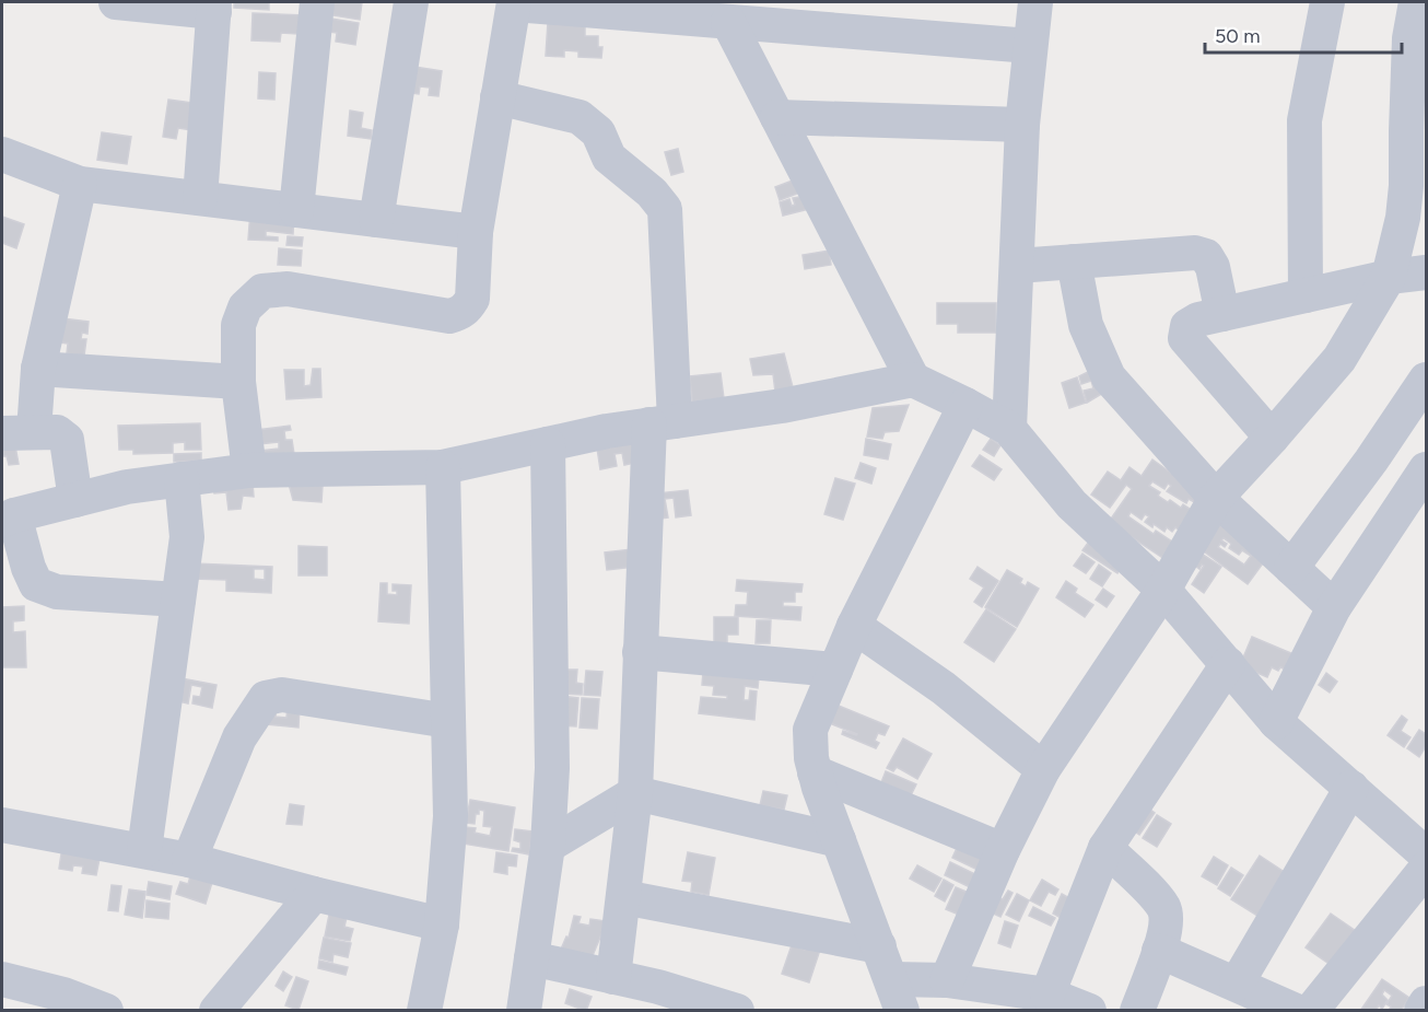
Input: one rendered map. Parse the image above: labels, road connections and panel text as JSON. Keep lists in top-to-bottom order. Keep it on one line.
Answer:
{"scale_bar":"50 m"}
